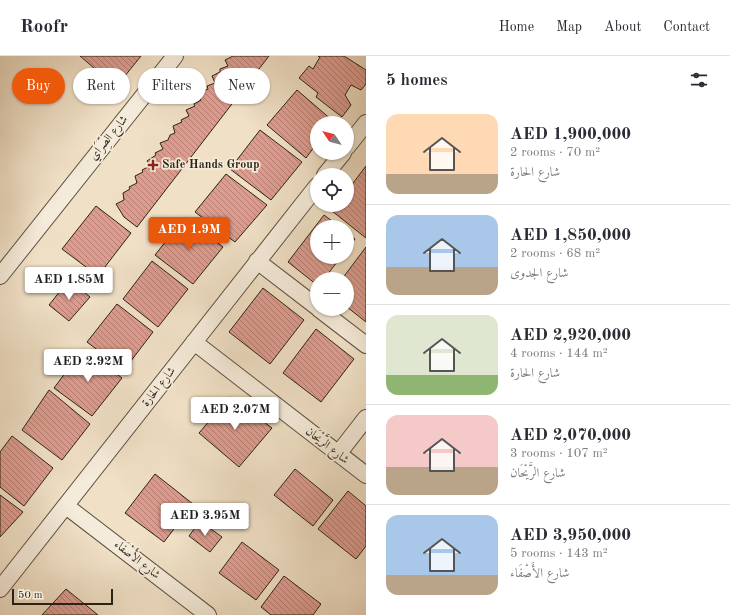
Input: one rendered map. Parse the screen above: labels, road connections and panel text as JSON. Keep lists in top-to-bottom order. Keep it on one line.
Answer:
{"streets":{"street":["شارع الصِّرَاي","شارع الحارة","شارع الرَّيْحَان","شارع الأَصْفَاء"]},"crossings":[["شارع الحارة","شارع الرَّيْحَان"],["شارع الحارة","شارع الأَصْفَاء"]],"places":{"health":["Safe Hands Group"]},"scale_bar":"50 m","north":"top left","page":{"header":"Roofr","nav":["Home","Map","About","Contact"],"heading":"5 homes","chip":["Buy","Rent","Filters","New"],"list":[{"name":"AED 1,900,000","note":"2 rooms · 70 m² · شارع الحارة"},{"name":"AED 1,850,000","note":"2 rooms · 68 m² · شارع الجدوى"},{"name":"AED 2,920,000","note":"4 rooms · 144 m² · شارع الحارة"},{"name":"AED 2,070,000","note":"3 rooms · 107 m² · شارع الرَّيْحَان"},{"name":"AED 3,950,000","note":"5 rooms · 143 m² · شارع الأَصْفَاء"}],"map_buttons":["+","−"],"price":["AED 1.9M","AED 1.85M","AED 2.92M","AED 2.07M","AED 3.95M"],"scale":"50 m"}}
